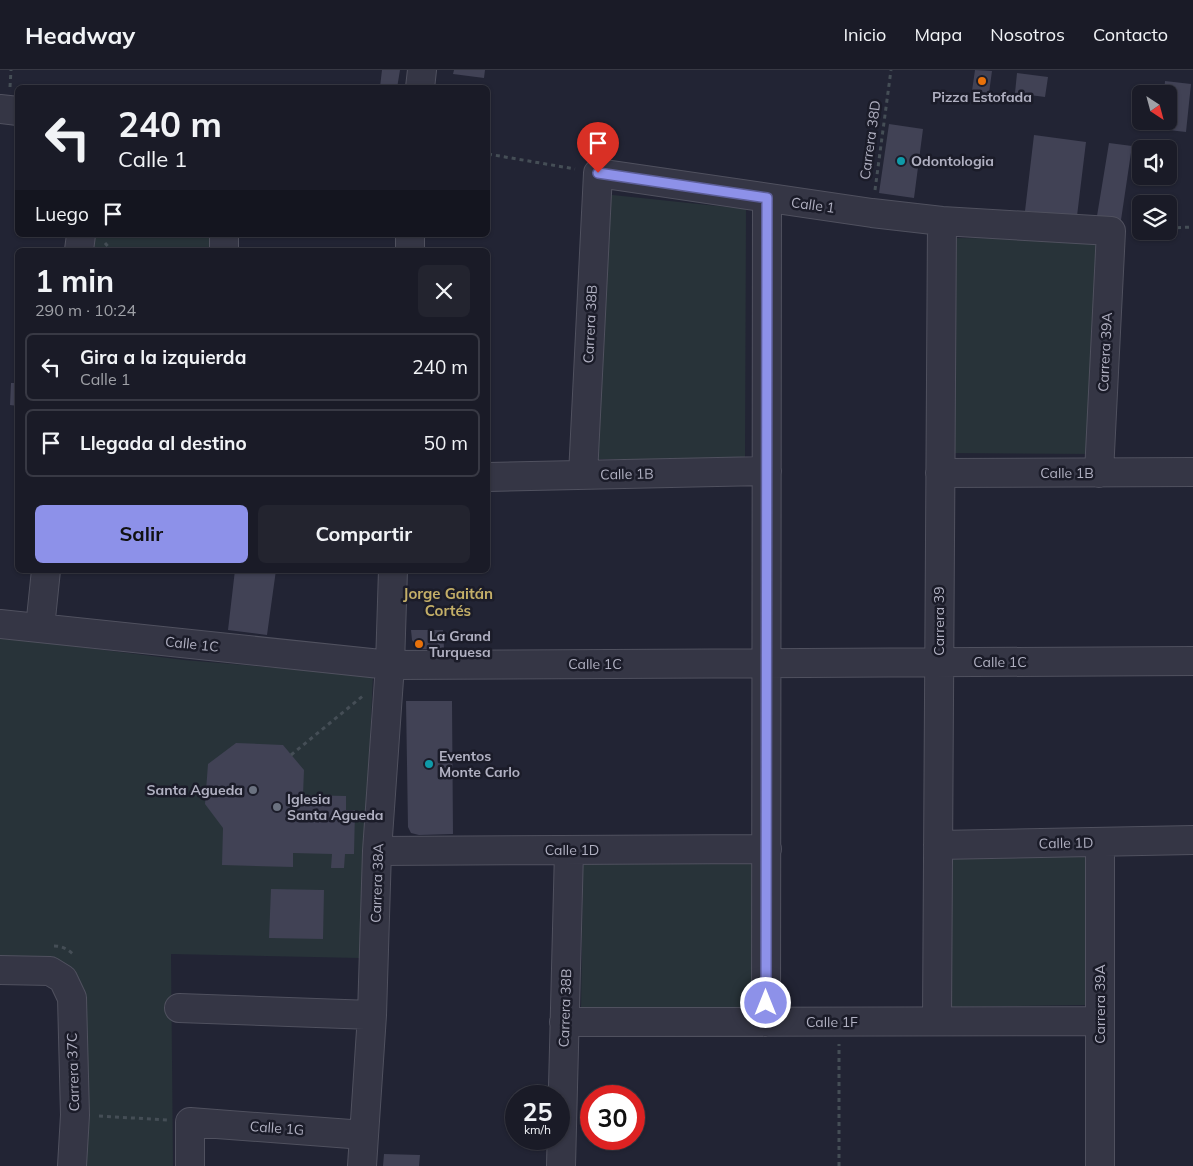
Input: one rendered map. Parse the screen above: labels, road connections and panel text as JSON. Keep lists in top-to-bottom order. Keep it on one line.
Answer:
{"streets":{"street":["Calle 1","Carrera 38B","Carrera 39A","Calle 1B","Carrera 39","Calle 1C","Calle 1D","Carrera 38A","Calle 1F","Carrera 37C","Calle 1G"],"path":["Carrera 38D"]},"crossings":[["Carrera 38D","Calle 1"],["Calle 1","Carrera 38B"],["Calle 1","Carrera 39A"],["Calle 1","Carrera 39"],["Carrera 38B","Calle 1B"],["Carrera 38B","Calle 1D"],["Carrera 38B","Calle 1F"],["Carrera 39A","Calle 1B"],["Carrera 39A","Calle 1D"],["Carrera 39A","Calle 1F"],["Calle 1B","Carrera 39"],["Carrera 39","Calle 1C"],["Carrera 39","Calle 1D"],["Carrera 39","Calle 1F"],["Calle 1C","Carrera 38A"],["Calle 1D","Carrera 38A"],["Carrera 38A","Calle 1G"]],"districts":["Jorge Gaitán Cortés"],"places":["Pizza Estofada","Odontologia","La Grand Turquesa","Eventos Monte Carlo","Santa Agueda","Iglesia Santa Agueda"],"north":"bottom right","page":{"header":"Headway","nav":["Inicio","Mapa","Nosotros","Contacto"],"turn":["240 m","Calle 1"],"then":"Luego","heading":["1 min","290 m · 10:24"],"list":[{"name":"Gira a la izquierda","note":"Calle 1","value":"240 m"},{"name":"Llegada al destino","value":"50 m"}],"buttons":["Salir","Compartir"],"speed":"25 km/h","limit":"30"}}
